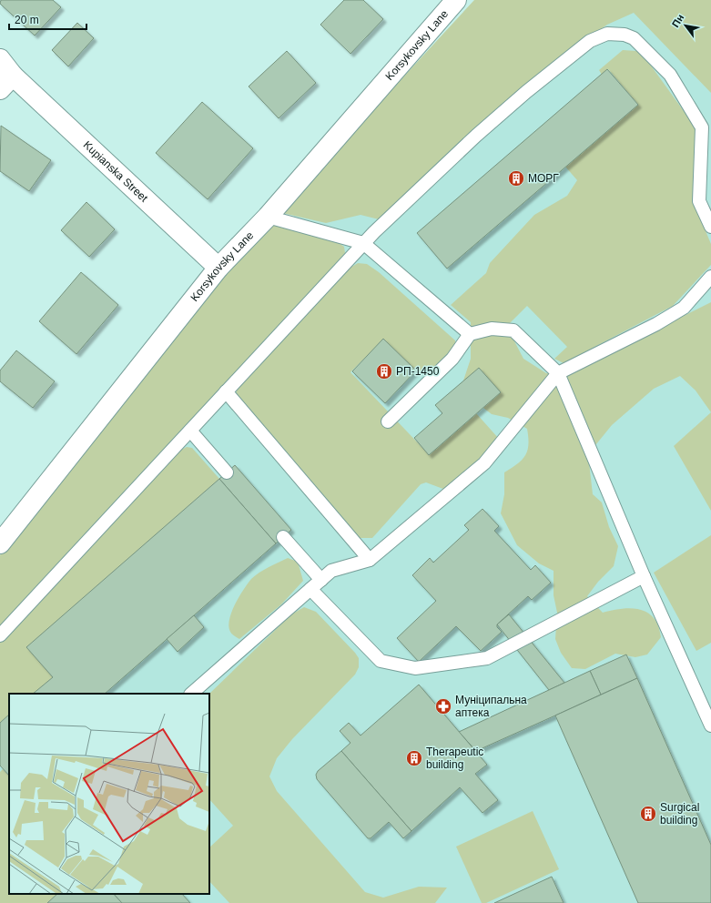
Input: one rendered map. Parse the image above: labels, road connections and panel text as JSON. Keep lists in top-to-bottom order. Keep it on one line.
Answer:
{"streets":{"street":["Korsykovsky Lane","Kupianska Street"]},"crossings":[["Korsykovsky Lane","Kupianska Street"]],"places":{"building":["МОРГ","РП-1450","Therapeutic building","Surgical building"],"pharmacy":["Муніципальна аптека"]},"scale_bar":"20 m","north":"top left"}
